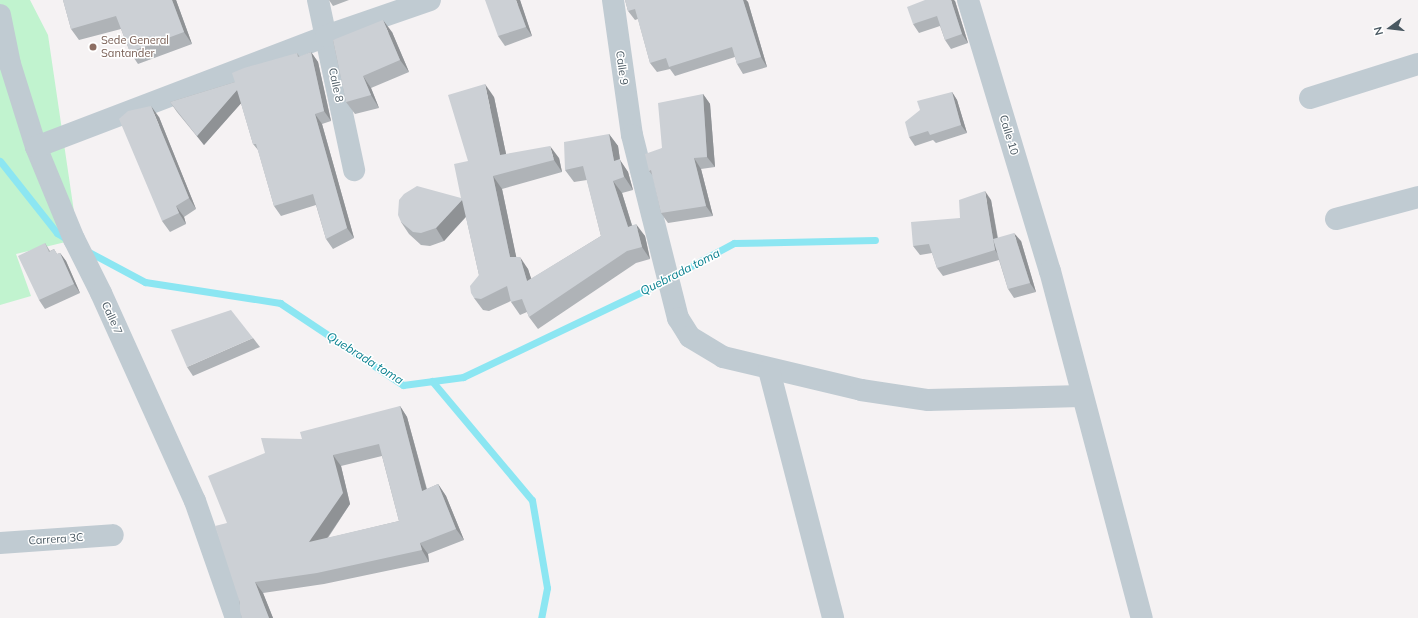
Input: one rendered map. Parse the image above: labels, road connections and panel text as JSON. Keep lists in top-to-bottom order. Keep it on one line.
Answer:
{"streets":{"street":["Calle 9","Calle 8","Calle 10","Calle 7","Carrera 3C"]},"crossings":[["Calle 9","Calle 10"]],"water":["Quebrada toma"],"places":["Sede General Santander"],"north":"left"}
